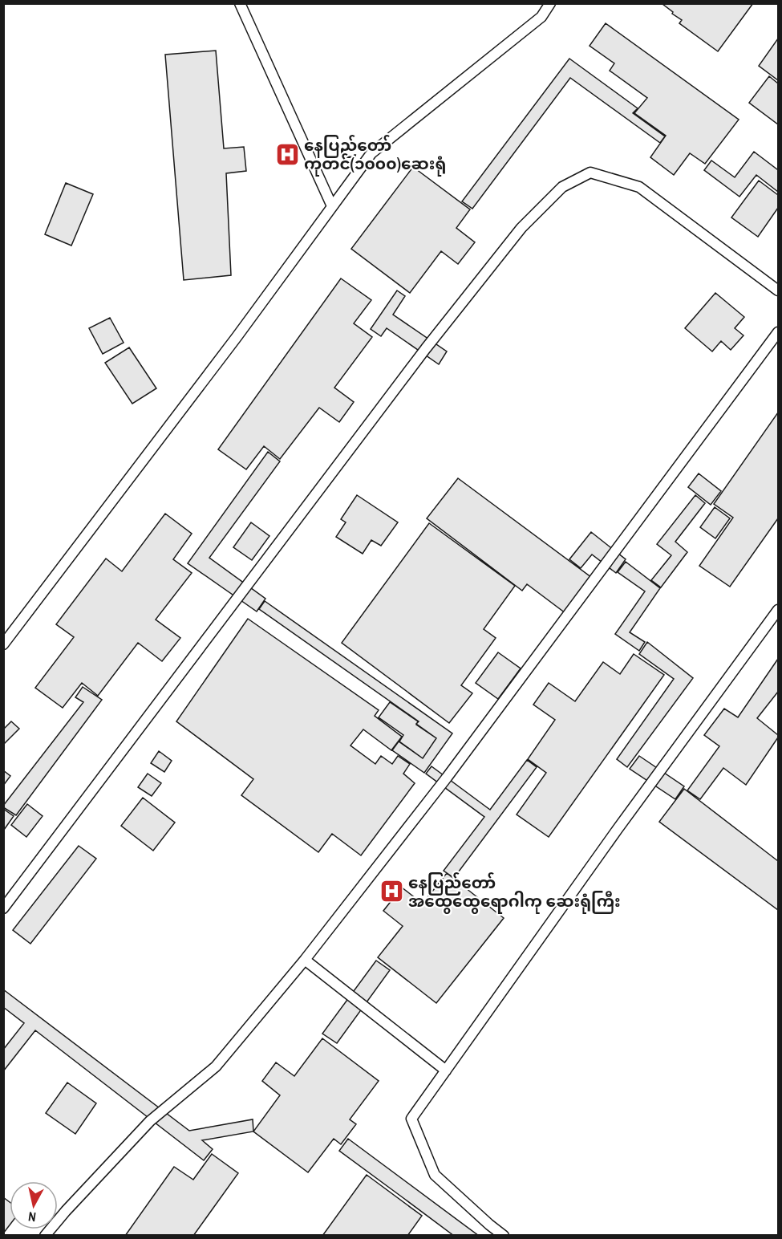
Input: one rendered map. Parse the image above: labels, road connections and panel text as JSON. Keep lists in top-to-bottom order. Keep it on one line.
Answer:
{"places":{"hospital":["နေပြည်တော် ကုတင်(၁၀၀၀)ဆေးရုံ","နေပြည်တော် အထွေထွေရောဂါကု ဆေးရုံကြီး"]},"north":"bottom"}
